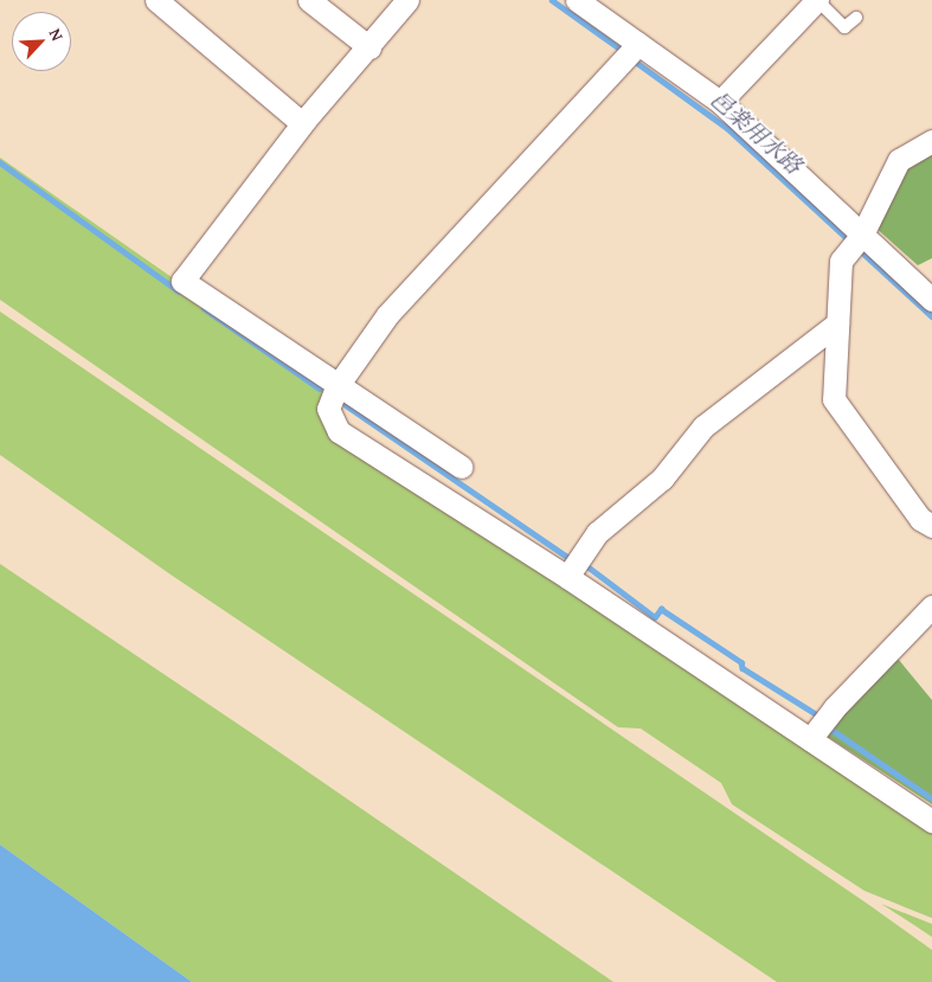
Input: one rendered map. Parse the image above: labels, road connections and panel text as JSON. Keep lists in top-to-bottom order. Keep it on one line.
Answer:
{"water":["邑楽用水路"],"north":"top right"}
